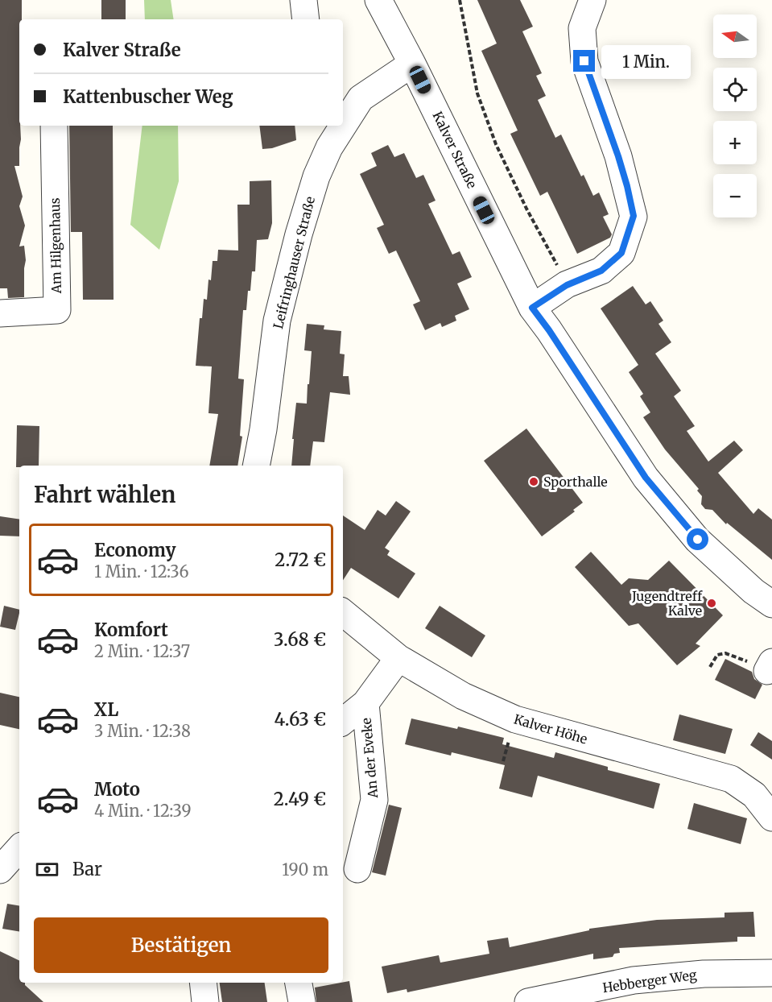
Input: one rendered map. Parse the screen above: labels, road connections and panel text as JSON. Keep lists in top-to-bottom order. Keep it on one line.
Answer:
{"streets":{"street":["Kalver Straße","Am Hilgenhaus","Leifringhauser Straße","Kalver Höhe","An der Eveke","Hebberger Weg"]},"crossings":[["Kalver Straße","Leifringhauser Straße"],["Kalver Höhe","An der Eveke"]],"places":["Sporthalle","Jugendtreff Kalve"],"north":"left","page":{"map_buttons":["+","−"],"banner":["Kalver Straße","Kattenbuscher Weg"],"bubble":"1 Min.","heading":"Fahrt wählen","list":[{"name":"Economy","note":"1 Min. · 12:36","value":"2.72 €"},{"name":"Komfort","note":"2 Min. · 12:37","value":"3.68 €"},{"name":"XL","note":"3 Min. · 12:38","value":"4.63 €"},{"name":"Moto","note":"4 Min. · 12:39","value":"2.49 €"}],"pay":["Bar","190 m"],"buttons":"Bestätigen"}}
